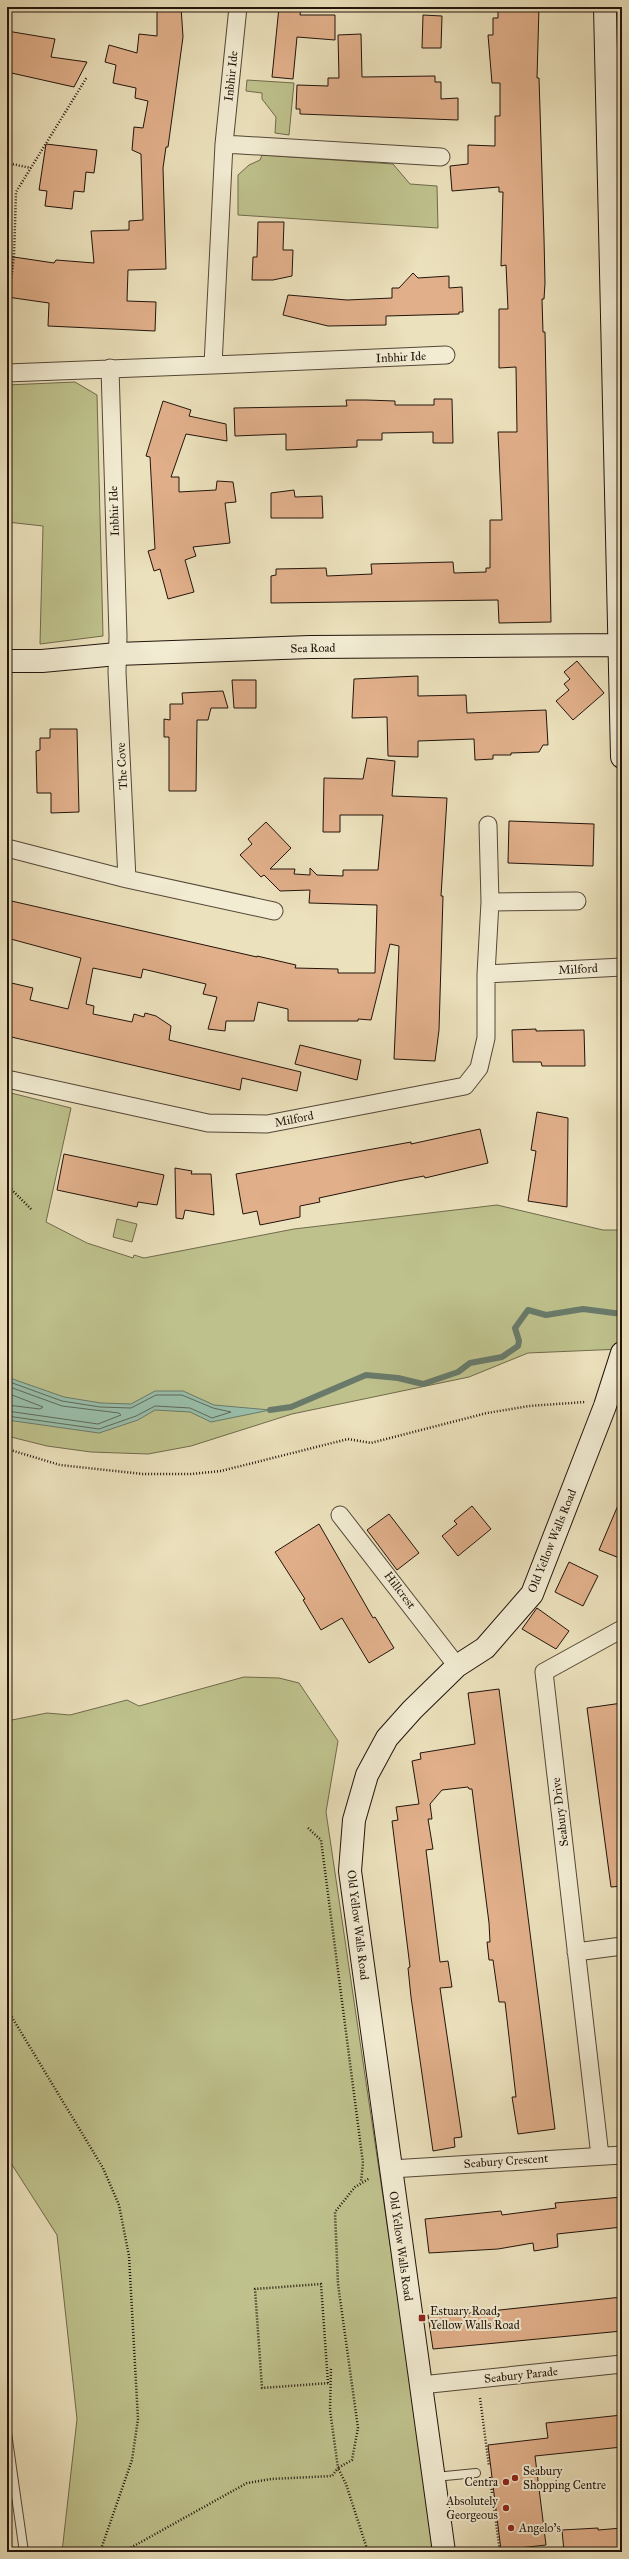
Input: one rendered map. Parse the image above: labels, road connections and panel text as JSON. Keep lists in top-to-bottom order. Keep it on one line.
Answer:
{"streets":{"street":["Inbhir Ide","Sea Road","The Cove","Milford","Old Yellow Walls Road","Hillcrest","Seabury Drive","Seabury Crescent","Seabury Parade"]},"crossings":[["Inbhir Ide","Sea Road"],["Inbhir Ide","The Cove"],["Sea Road","The Cove"],["Old Yellow Walls Road","Hillcrest"],["Old Yellow Walls Road","Seabury Crescent"],["Old Yellow Walls Road","Seabury Parade"],["Seabury Drive","Seabury Crescent"]],"places":{"transit":["Estuary Road, Yellow Walls Road"],"other":["Seabury Shopping Centre","Centra","Absolutely Georgeous","Angelo's"]}}
